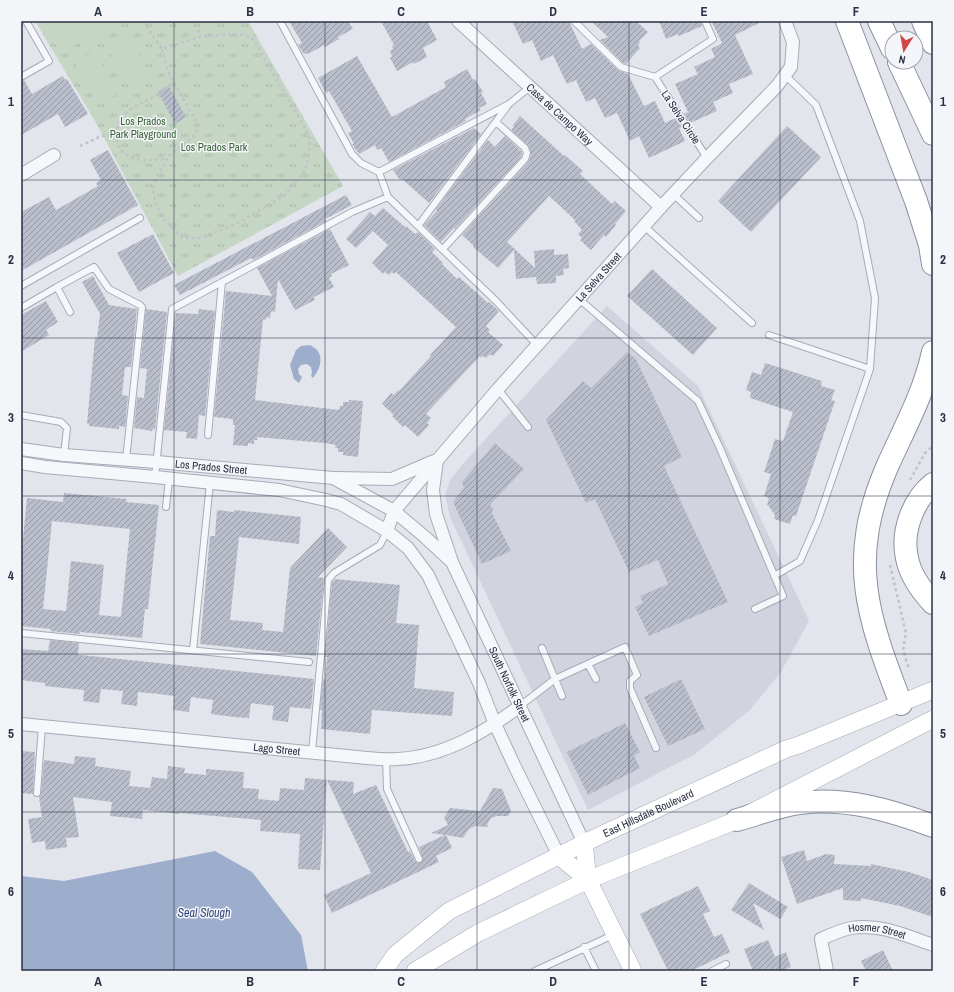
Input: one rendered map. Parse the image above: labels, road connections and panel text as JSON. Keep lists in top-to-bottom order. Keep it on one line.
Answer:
{"streets":{"main road":["South Norfolk Street","East Hillsdale Boulevard"],"street":["Casa de Campo Way","La Selva Street","Los Prados Street","Lago Street","Hosmer Street"],"lane":["La Selva Circle"]},"crossings":[["Casa de Campo Way","La Selva Street"],["La Selva Circle","La Selva Street"],["La Selva Street","Los Prados Street"],["La Selva Street","South Norfolk Street"],["Los Prados Street","South Norfolk Street"],["South Norfolk Street","Lago Street"],["South Norfolk Street","East Hillsdale Boulevard"]],"water":["Seal Slough"],"parks":["Los Prados Park Playground","Los Prados Park"],"north":"bottom","grid":{"columns":["A","B","C","D","E","F"],"rows":["1","2","3","4","5","6"]}}
